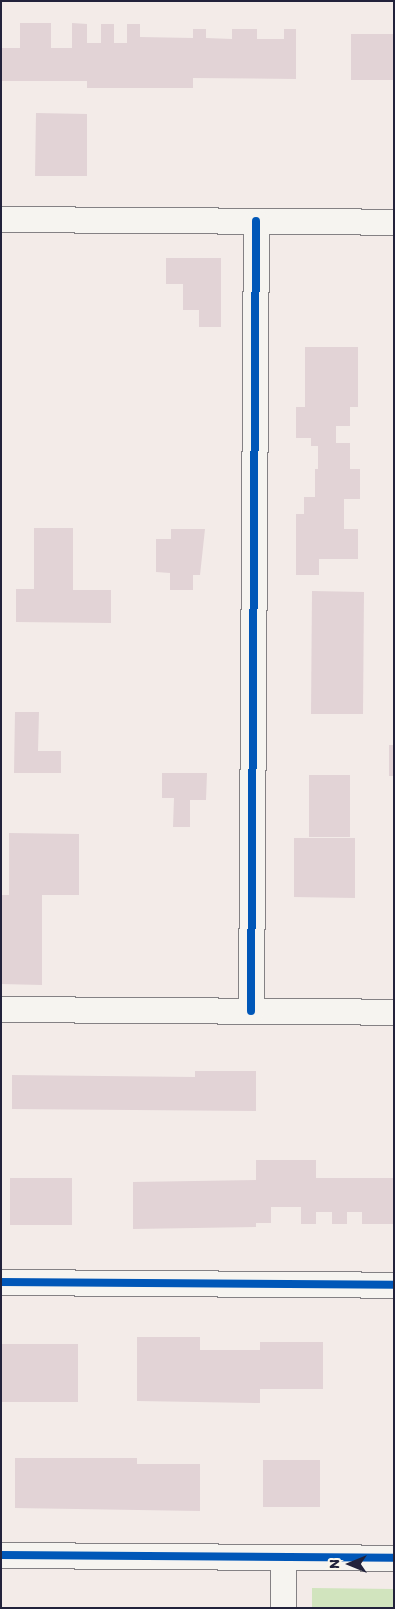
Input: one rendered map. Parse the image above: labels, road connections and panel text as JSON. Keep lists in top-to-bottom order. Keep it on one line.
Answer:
{"north":"left"}
